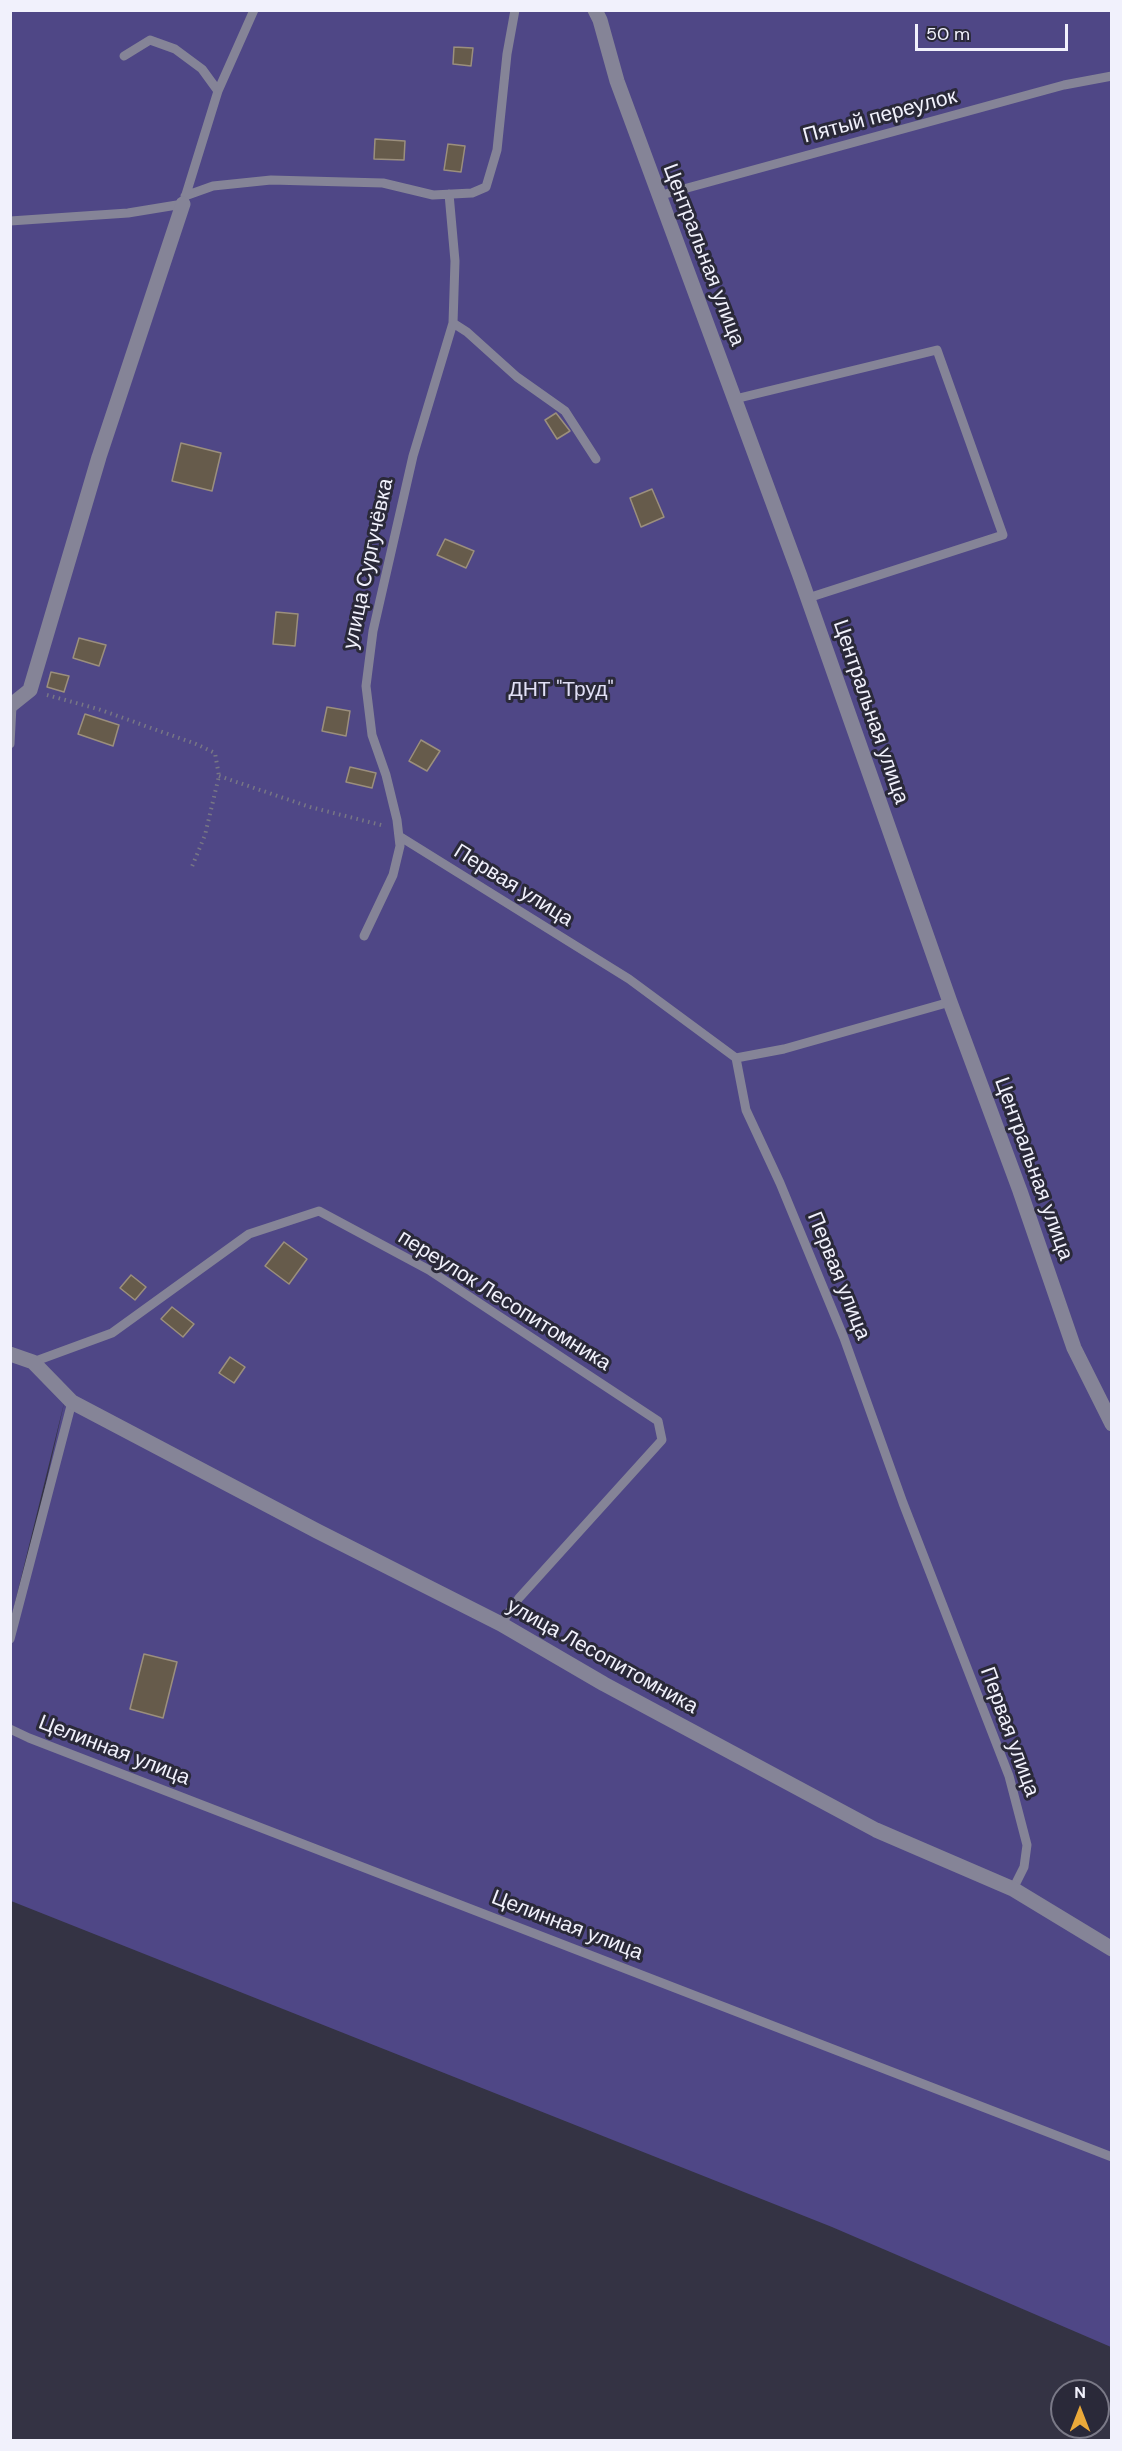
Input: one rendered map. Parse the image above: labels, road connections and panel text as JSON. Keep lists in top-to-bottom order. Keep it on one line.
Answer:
{"streets":{"street":["Центральная улица","улица Лесопитомника"],"lane":["Пятый переулок","улица Сургучёвка","Первая улица","переулок Лесопитомника","Целинная улица"]},"crossings":[["Пятый переулок","Центральная улица"],["улица Сургучёвка","Первая улица"],["Первая улица","улица Лесопитомника"],["переулок Лесопитомника","улица Лесопитомника"]],"parks":["ДНТ \"Труд\""],"scale_bar":"50 m","north":"top"}
